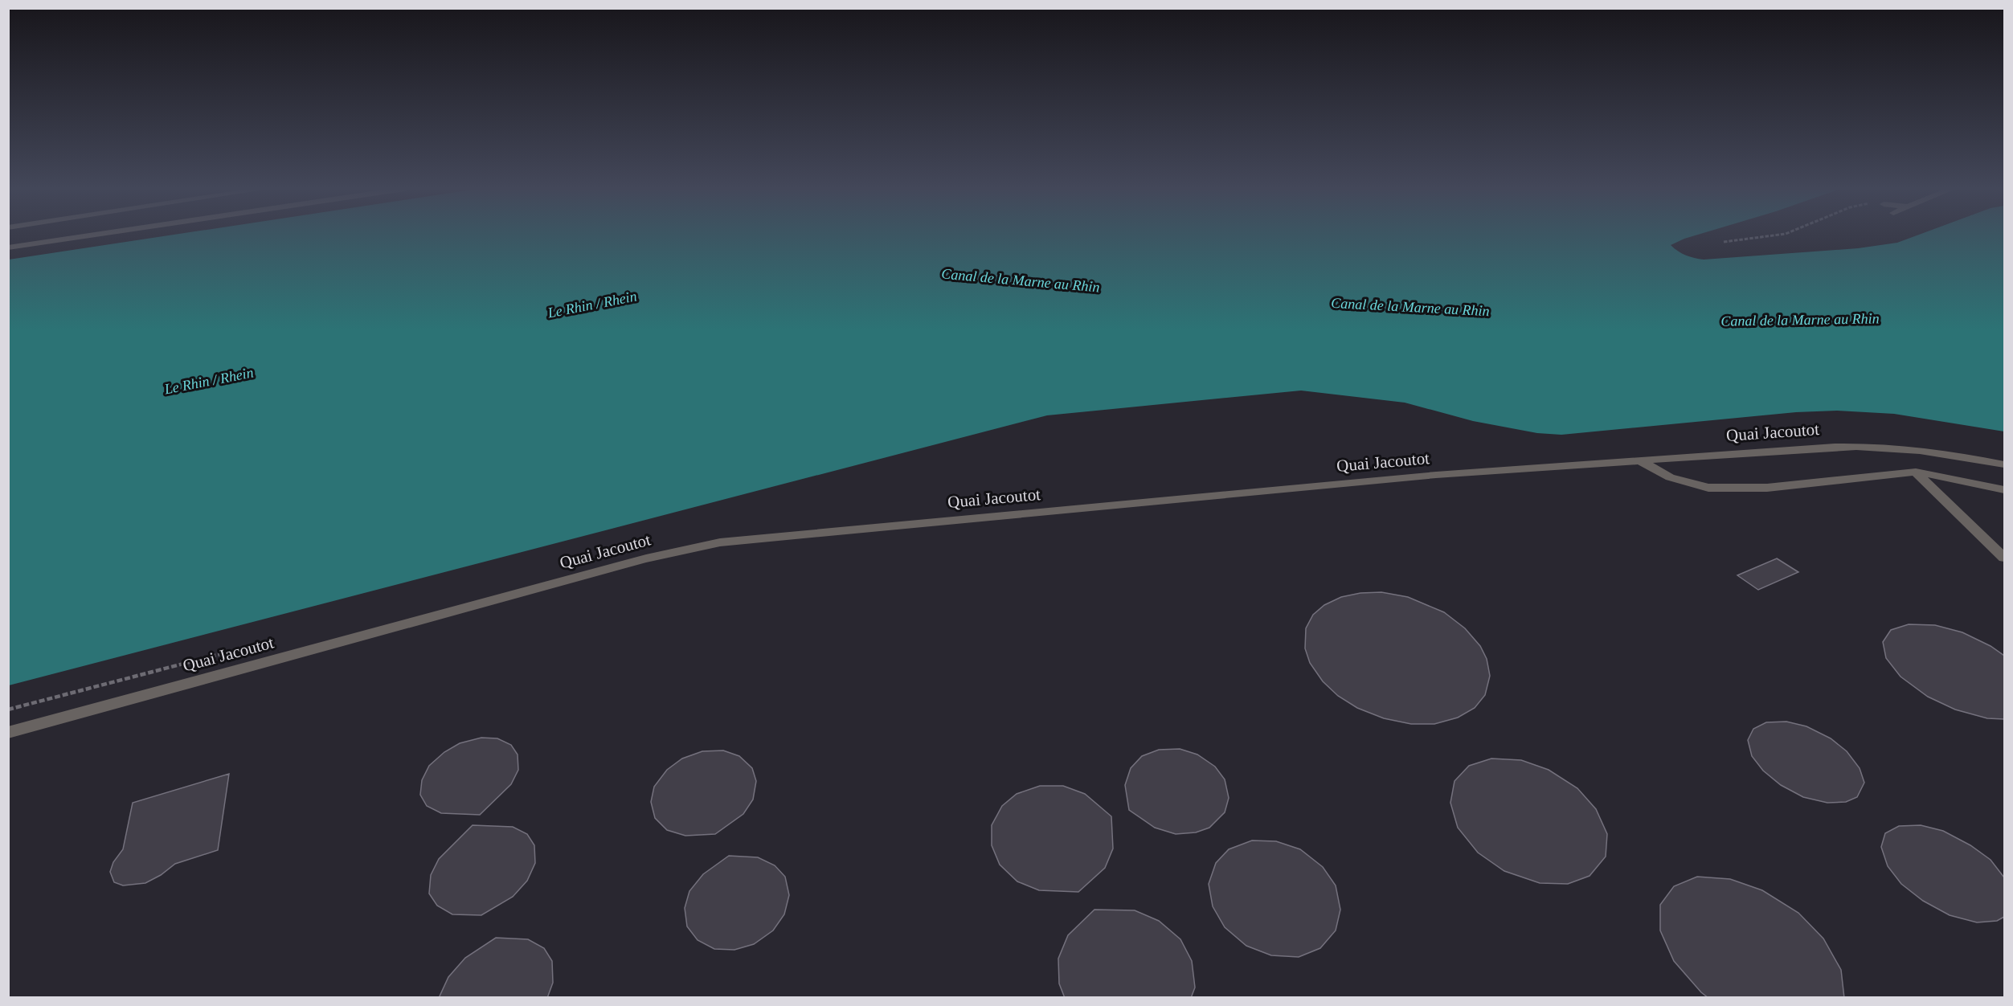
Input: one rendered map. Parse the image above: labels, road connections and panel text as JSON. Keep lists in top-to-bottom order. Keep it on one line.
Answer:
{"streets":{"street":["Quai Jacoutot"]},"water":["Canal de la Marne au Rhin","Le Rhin / Rhein"]}
